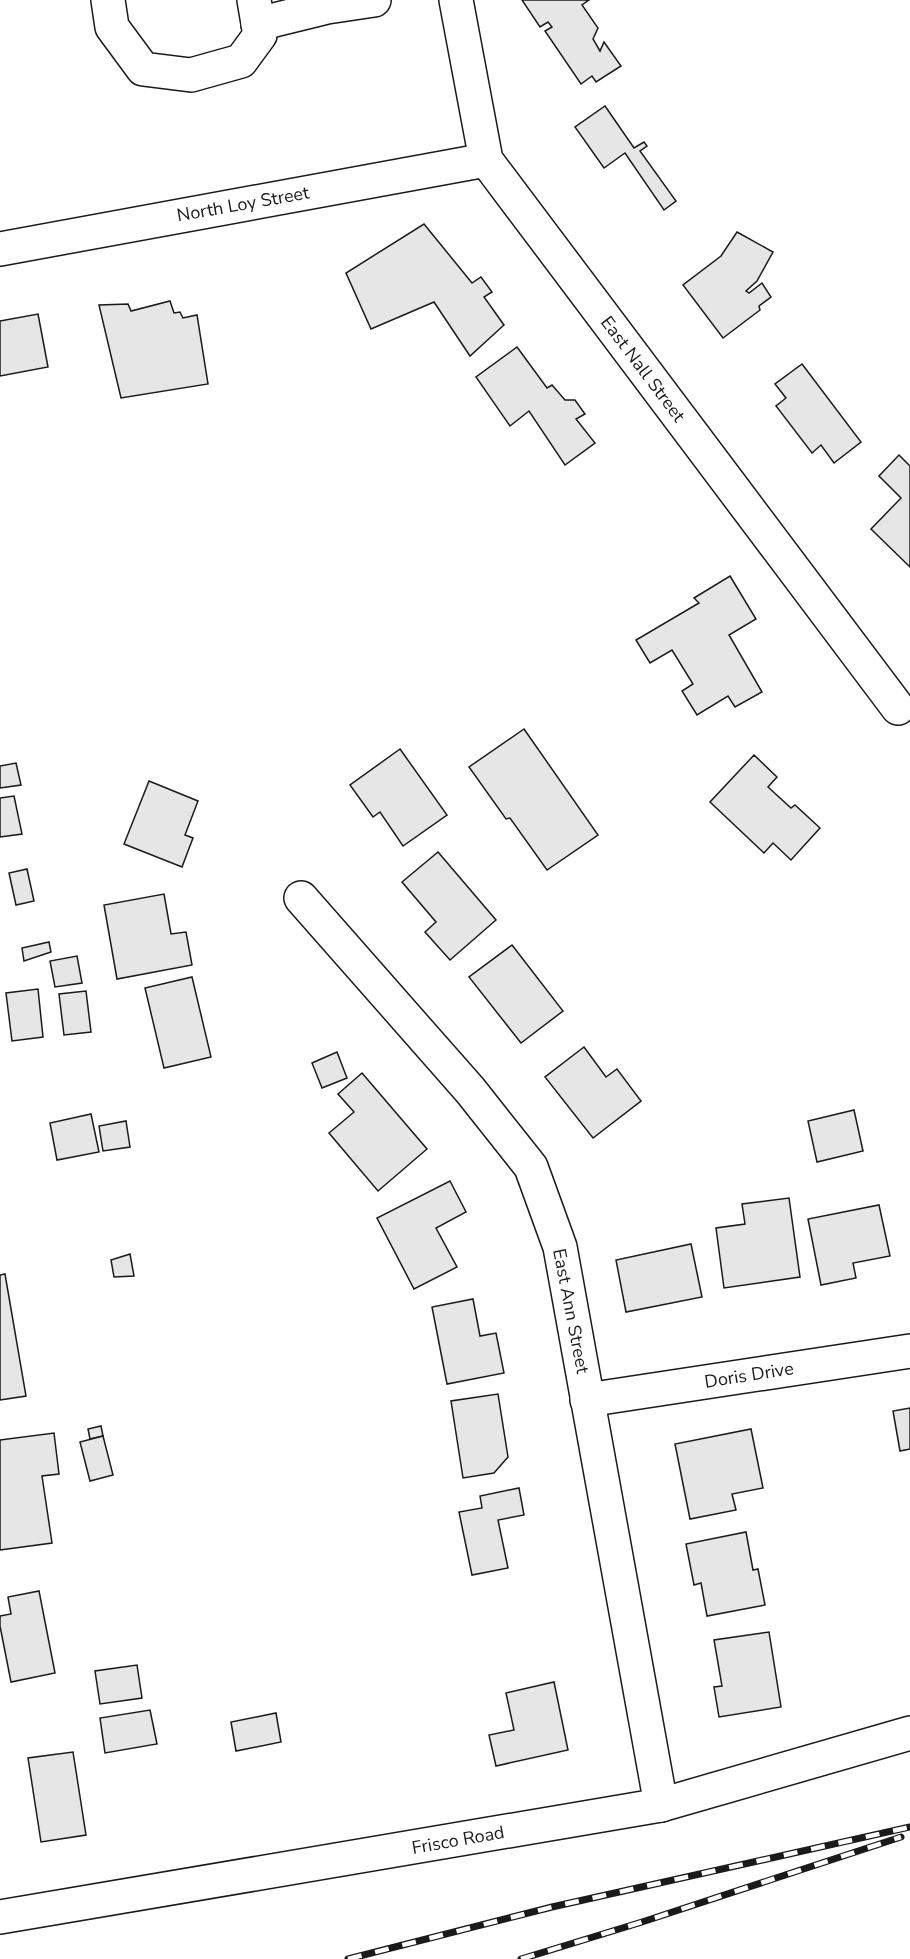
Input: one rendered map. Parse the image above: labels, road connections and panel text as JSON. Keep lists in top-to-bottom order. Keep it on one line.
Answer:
{"streets":{"street":["North Loy Street","East Nall Street","East Ann Street","Doris Drive","Frisco Road"]},"crossings":[["North Loy Street","East Nall Street"],["East Ann Street","Doris Drive"],["East Ann Street","Frisco Road"]]}
